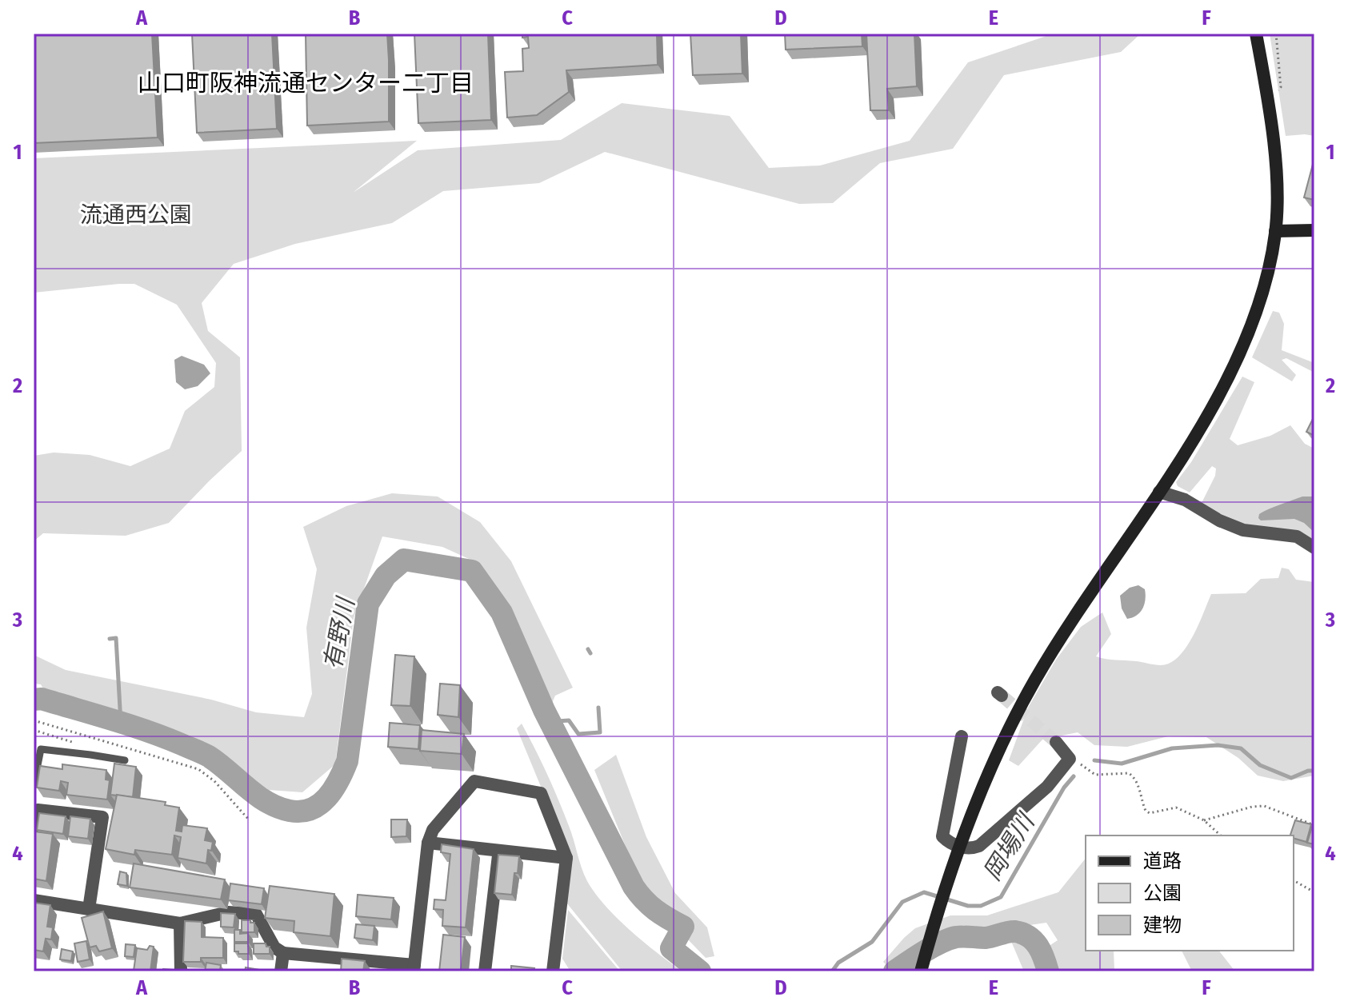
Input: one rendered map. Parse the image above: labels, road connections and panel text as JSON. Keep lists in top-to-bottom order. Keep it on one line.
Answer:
{"districts":["山口町阪神流通センター二丁目"],"water":["有野川","岡場川"],"parks":["流通西公園"],"legend":["道路","公園","建物"],"grid":{"columns":["A","B","C","D","E","F"],"rows":["1","2","3","4"]}}
